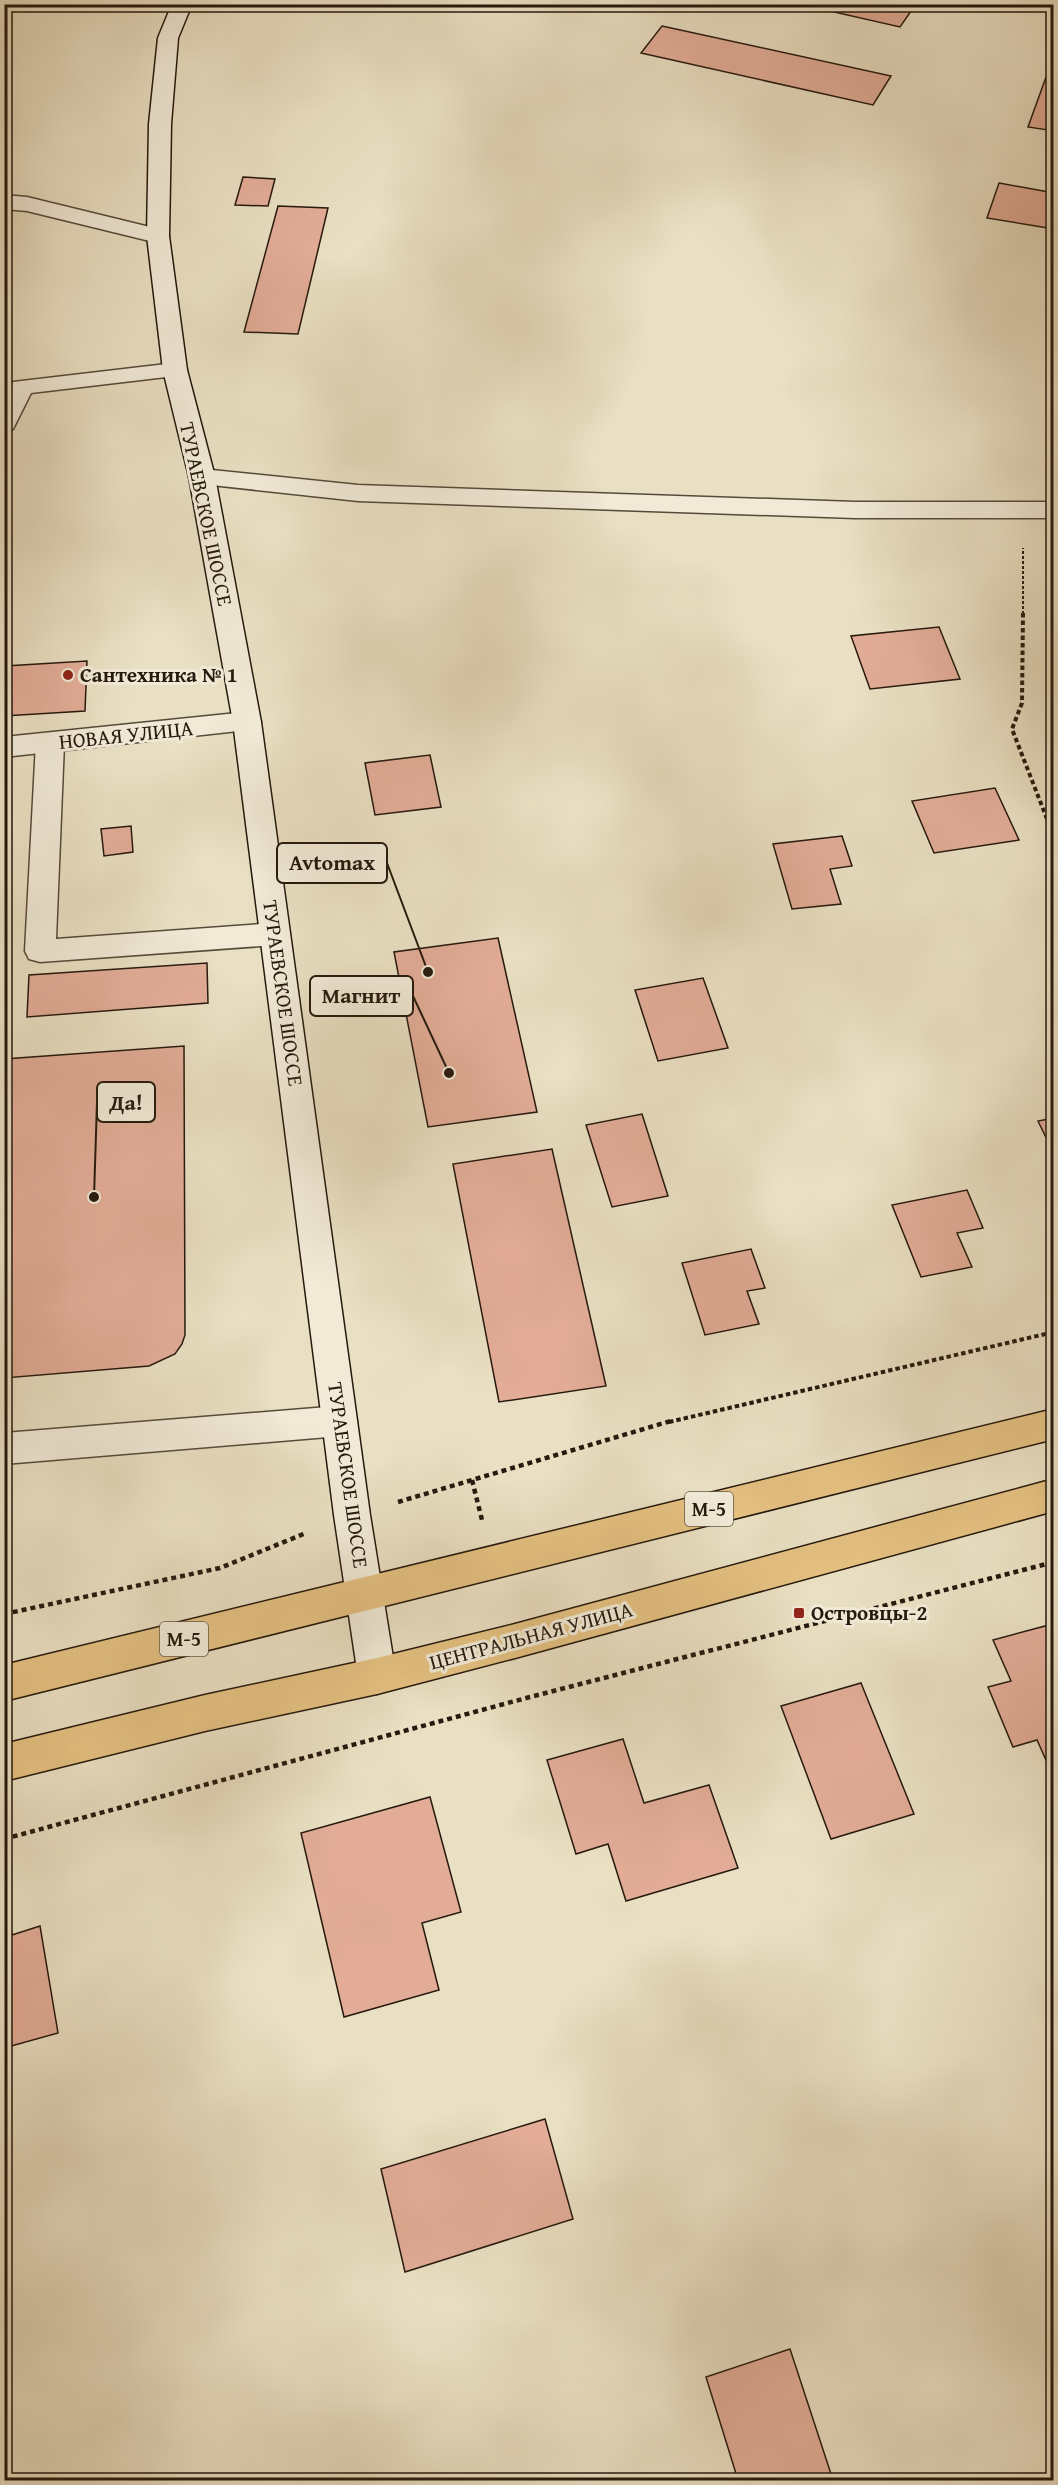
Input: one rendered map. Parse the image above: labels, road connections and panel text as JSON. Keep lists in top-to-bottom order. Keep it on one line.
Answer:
{"streets":{"main road":["ТУРАЕВСКОЕ ШОССЕ","НОВАЯ УЛИЦА","М-5","ЦЕНТРАЛЬНАЯ УЛИЦА"]},"crossings":[["ТУРАЕВСКОЕ ШОССЕ","НОВАЯ УЛИЦА"],["ТУРАЕВСКОЕ ШОССЕ","М-5"],["ТУРАЕВСКОЕ ШОССЕ","ЦЕНТРАЛЬНАЯ УЛИЦА"]],"places":{"other":["Сантехника № 1","Avtomax","Магнит","Да!"],"transit":["Островцы-2"]}}
